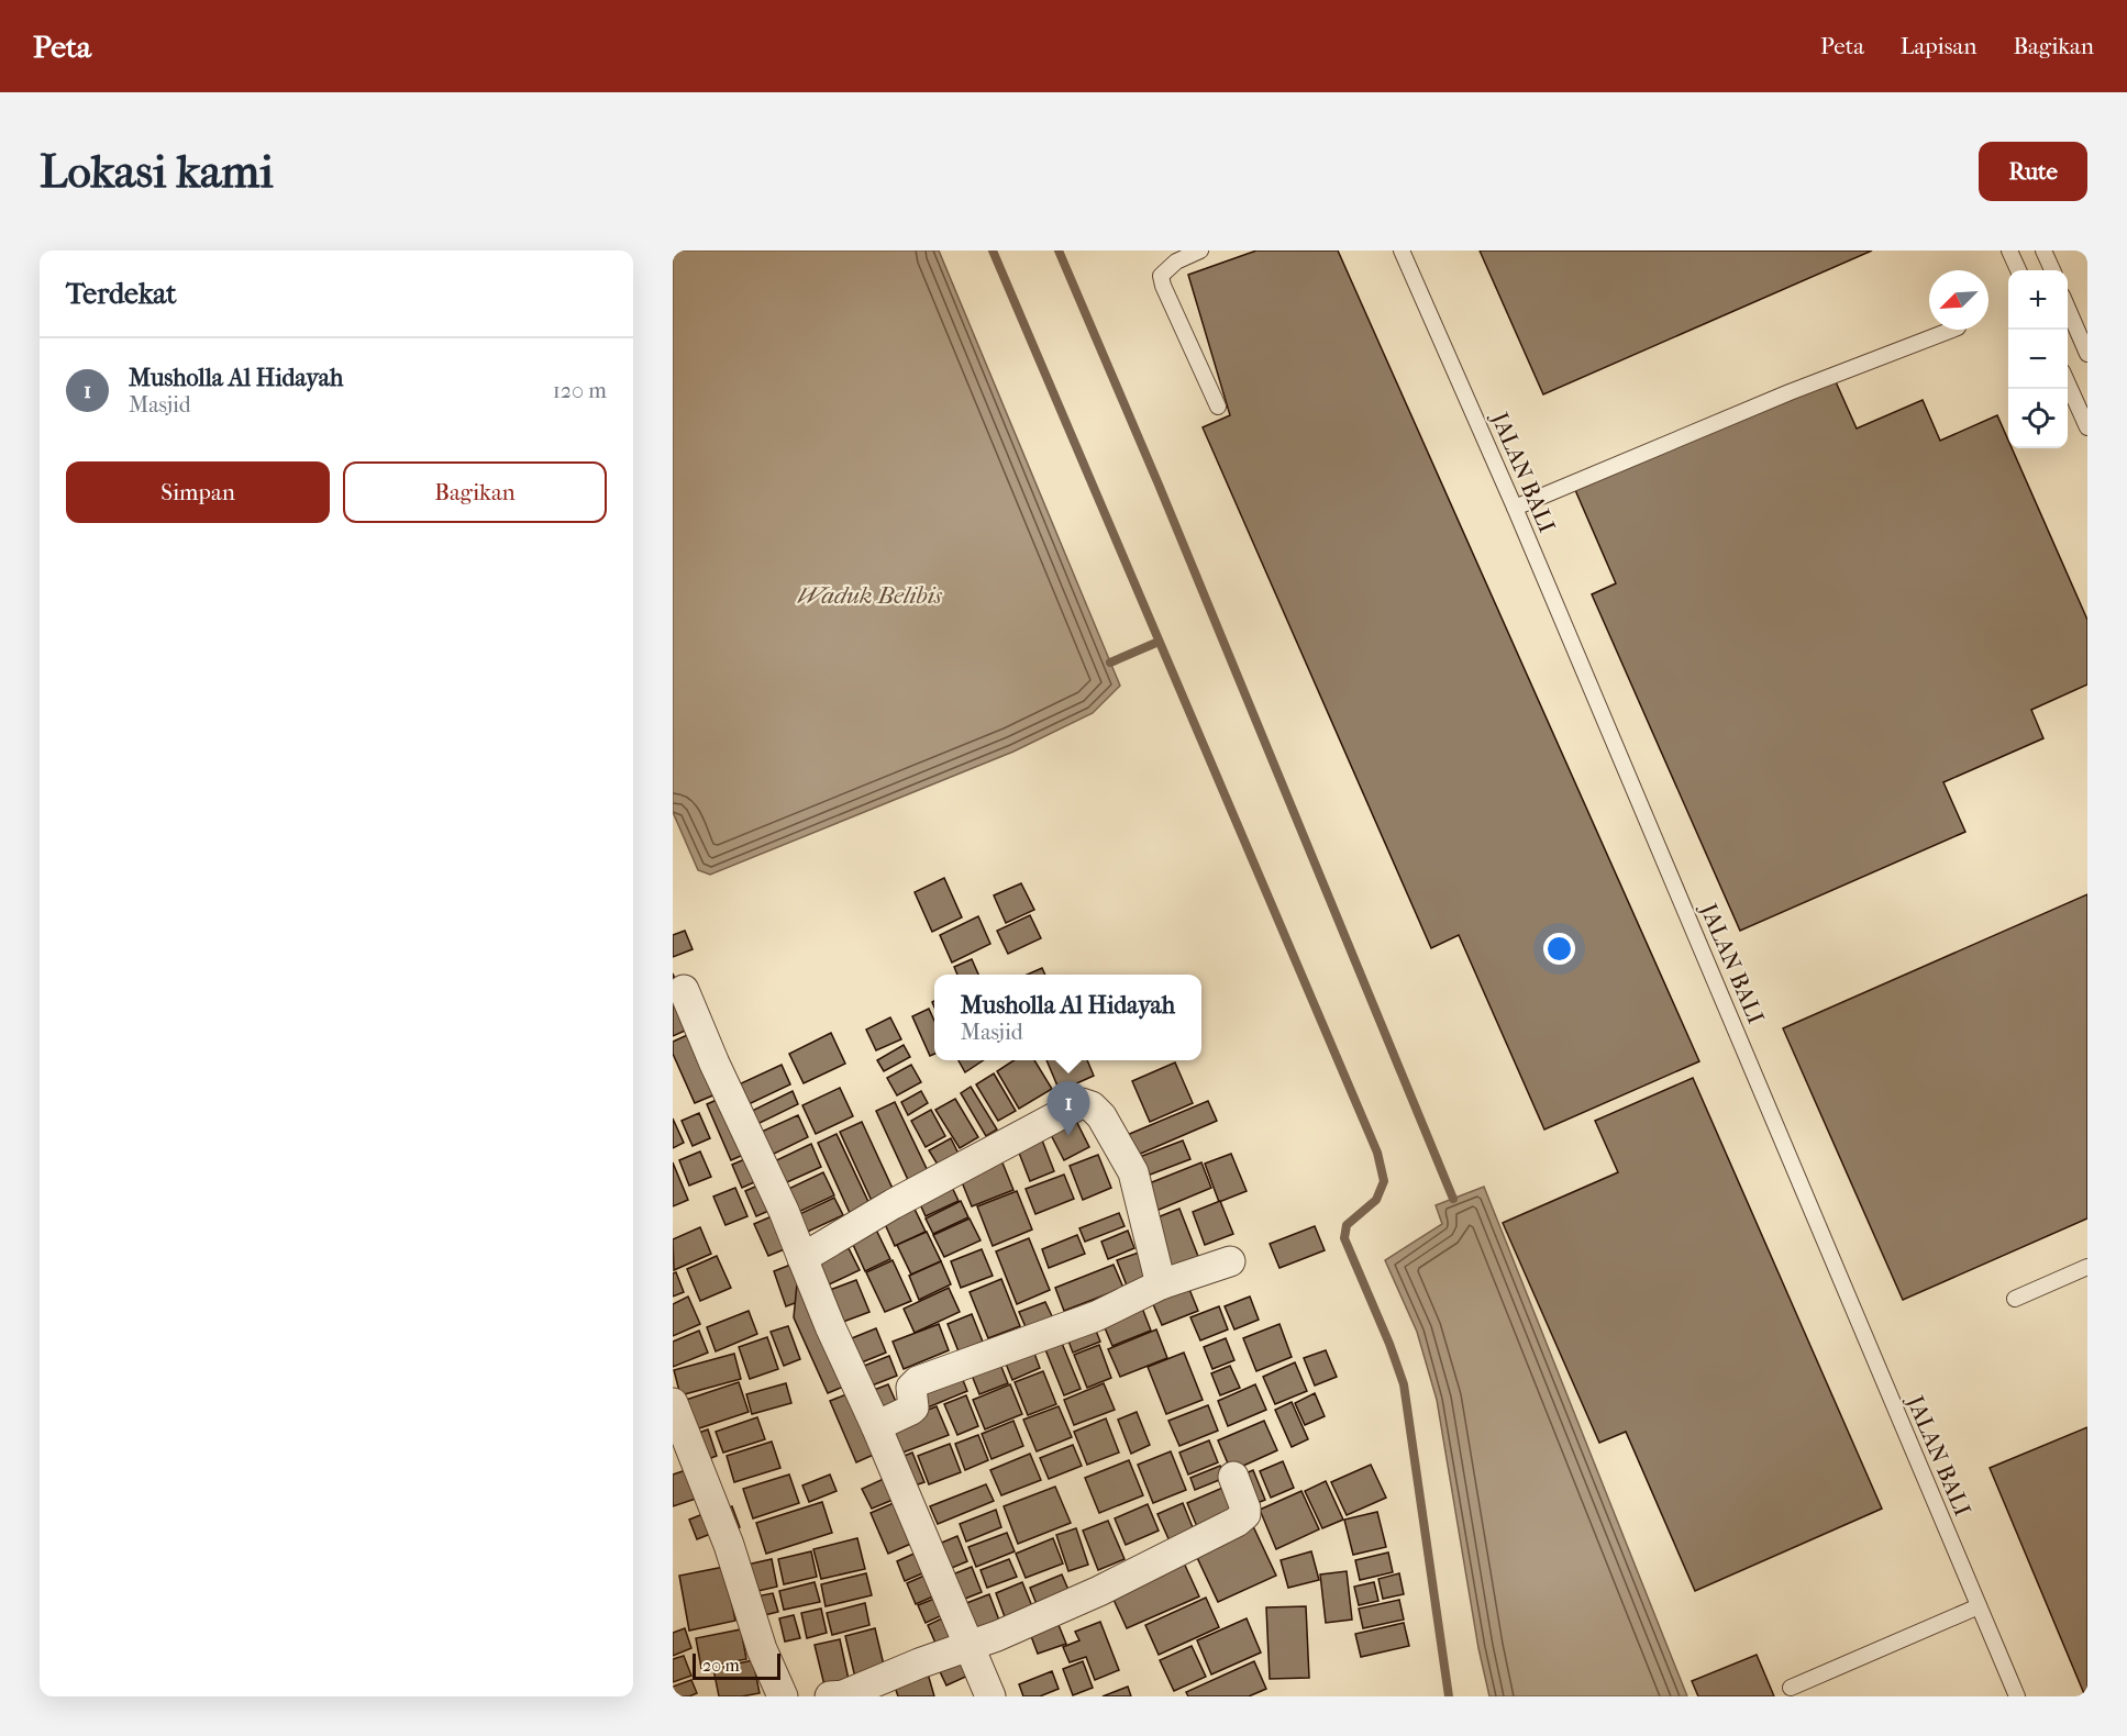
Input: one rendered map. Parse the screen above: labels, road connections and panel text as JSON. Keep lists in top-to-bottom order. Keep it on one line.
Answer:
{"streets":{"lane":["JALAN BALI"]},"water":["Waduk Belibis"],"scale_bar":"20 m","north":"bottom left","page":{"header":"Peta","nav":["Peta","Lapisan","Bagikan"],"buttons":["Rute",["Simpan","Bagikan"]],"title":"Lokasi kami","heading":"Terdekat","map_buttons":["+","−"],"list":[{"mark":"1","name":"Musholla Al Hidayah","note":"Masjid","value":"120 m"}],"popup":["Musholla Al Hidayah","Masjid"],"pins":"1","scale":"20 m"}}
